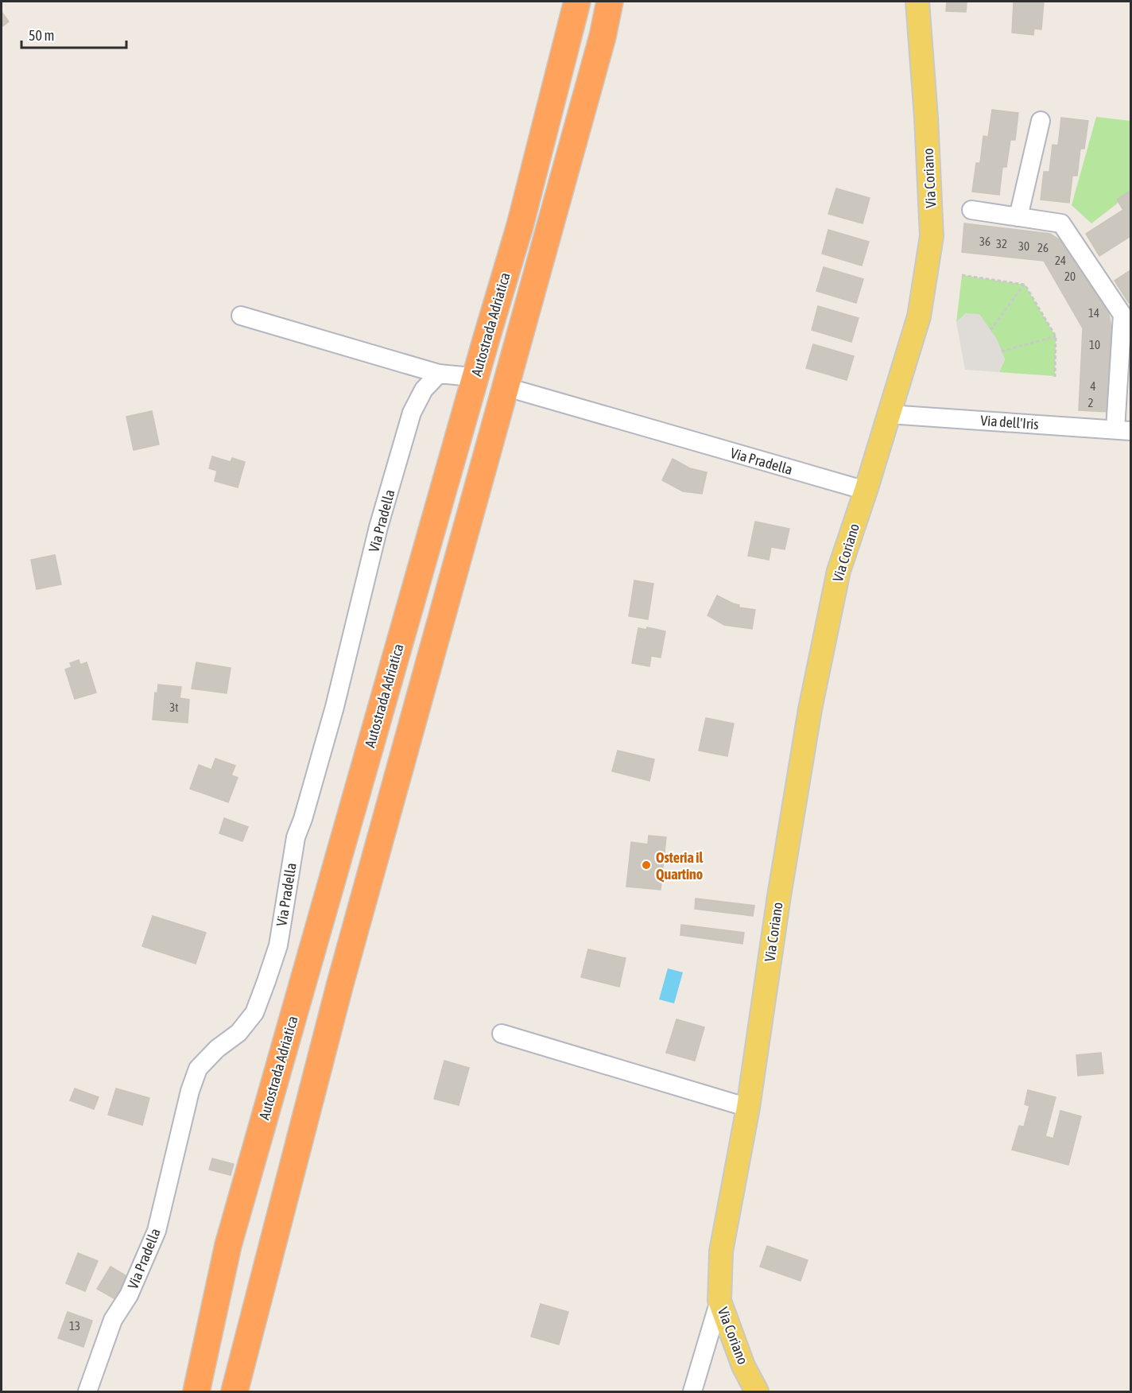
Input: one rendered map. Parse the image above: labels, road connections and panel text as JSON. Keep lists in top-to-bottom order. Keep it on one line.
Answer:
{"streets":{"highway":["Autostrada Adriatica"],"main road":["Via Coriano"],"street":["Via dell'Iris","Via Pradella"]},"crossings":[["Via Coriano","Via dell'Iris"],["Via Coriano","Via Pradella"]],"places":["Osteria il Quartino"],"house_numbers":["36","32","30","26","24","20","14","10","4","2","3t","13"],"scale_bar":"50 m"}
